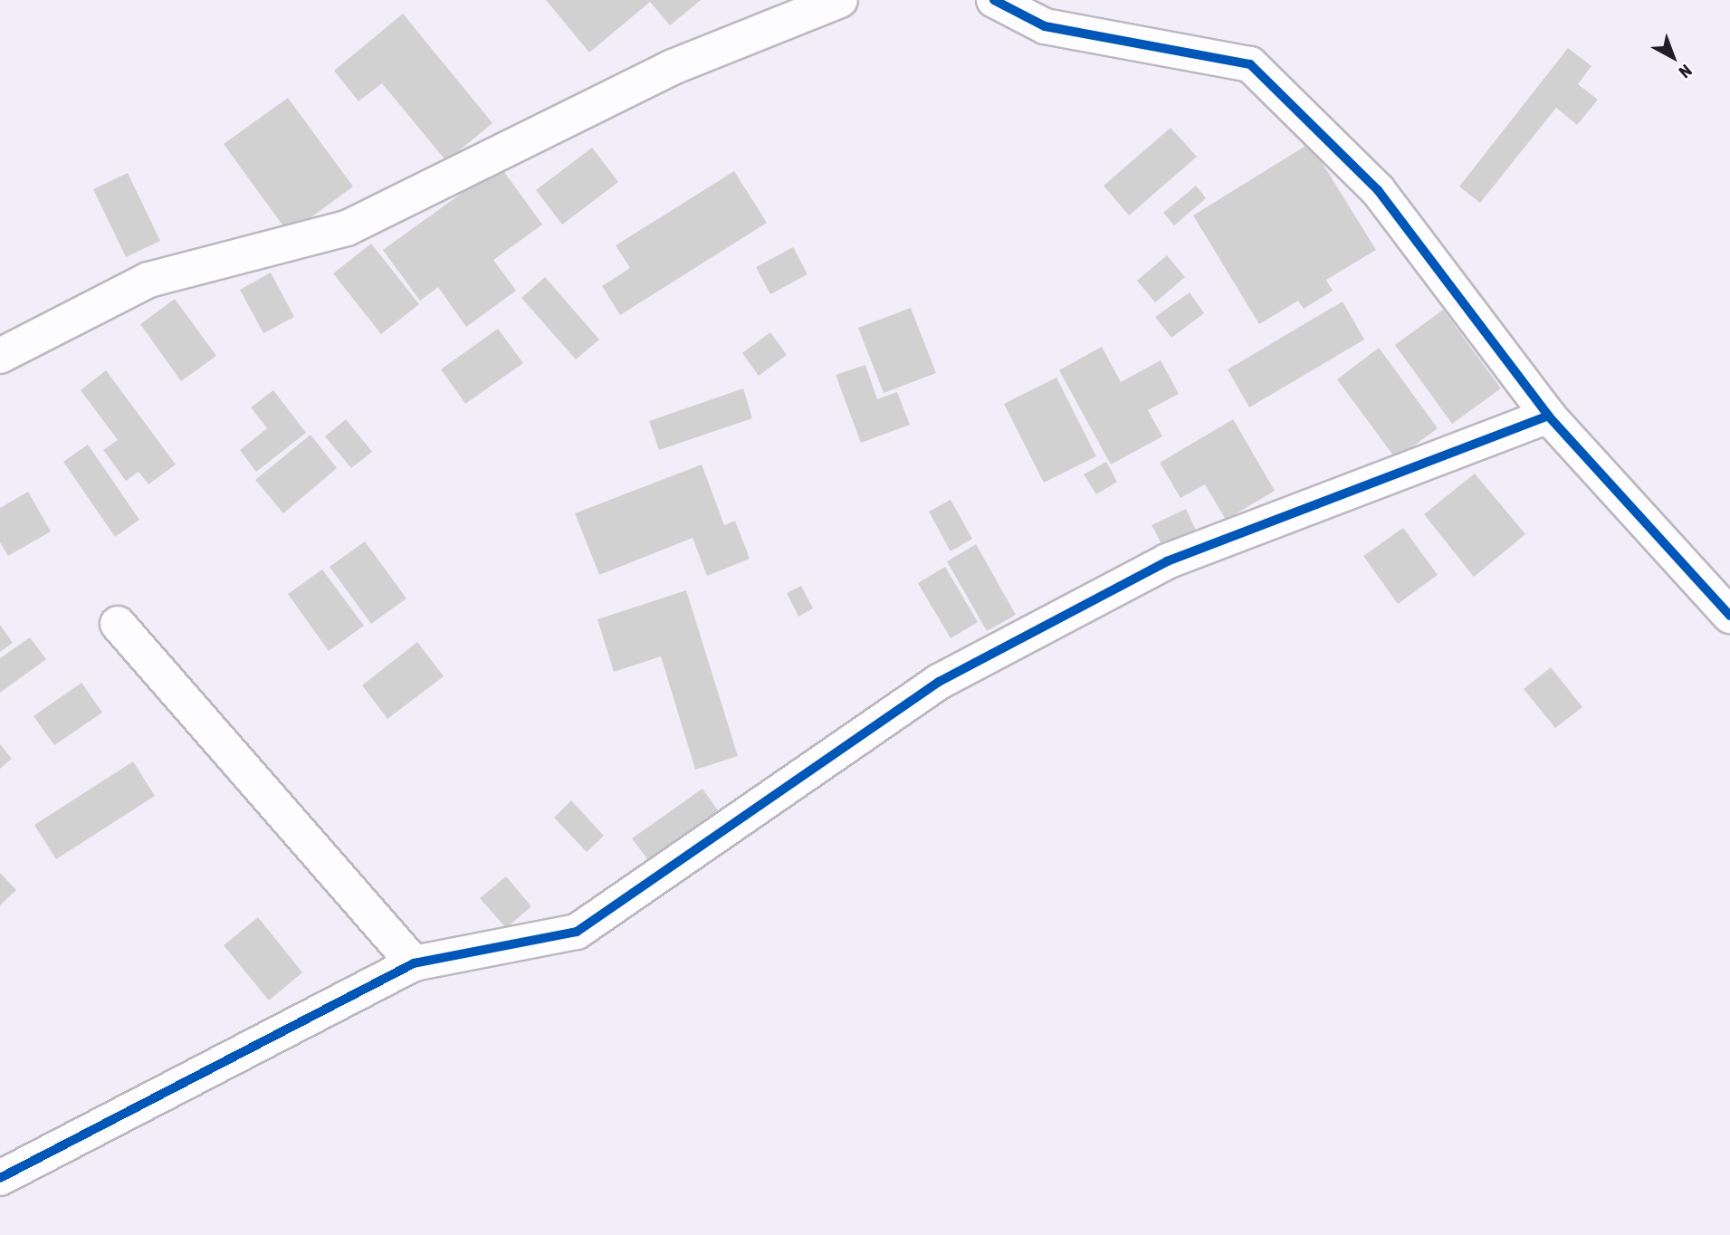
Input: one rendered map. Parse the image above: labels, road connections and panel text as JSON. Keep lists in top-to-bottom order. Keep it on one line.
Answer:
{"north":"bottom right"}
